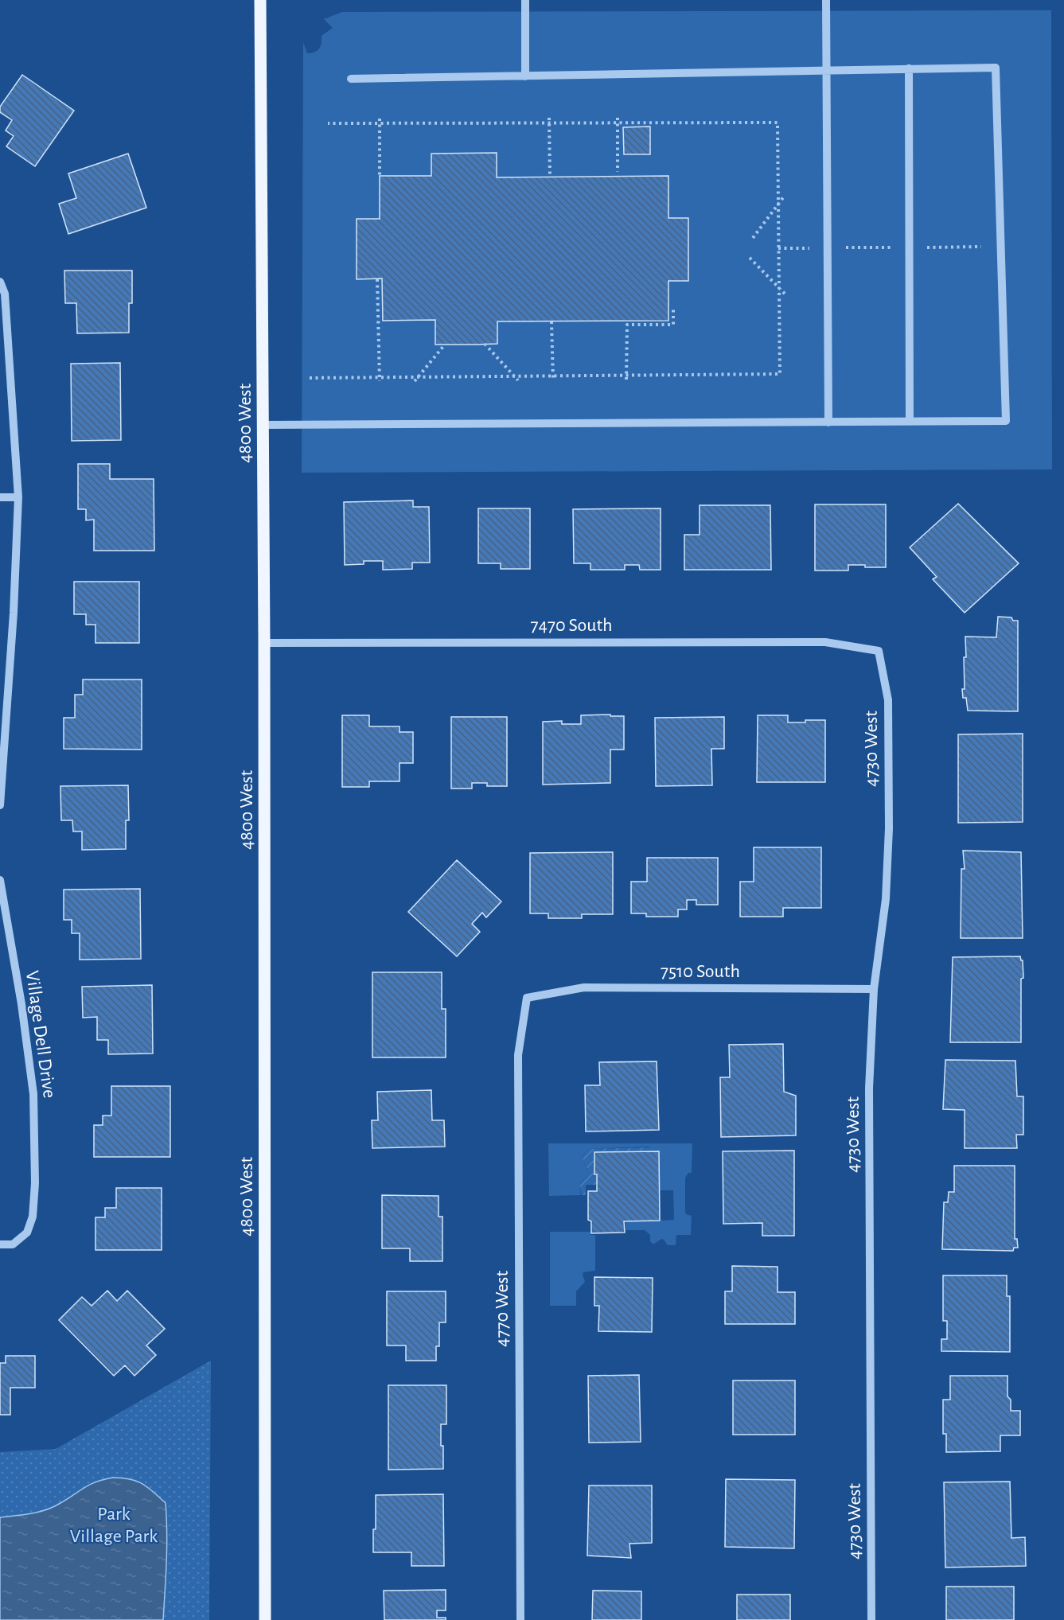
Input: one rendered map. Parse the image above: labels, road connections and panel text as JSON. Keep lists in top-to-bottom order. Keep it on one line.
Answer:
{"streets":{"main road":["4800 West"],"street":["7470 South","4730 West","7510 South","Village Dell Drive","4770 West"]},"crossings":[["4800 West","7470 South"],["7470 South","4730 West"],["4730 West","7510 South"],["7510 South","4770 West"]],"parks":["Park Village Park"]}
